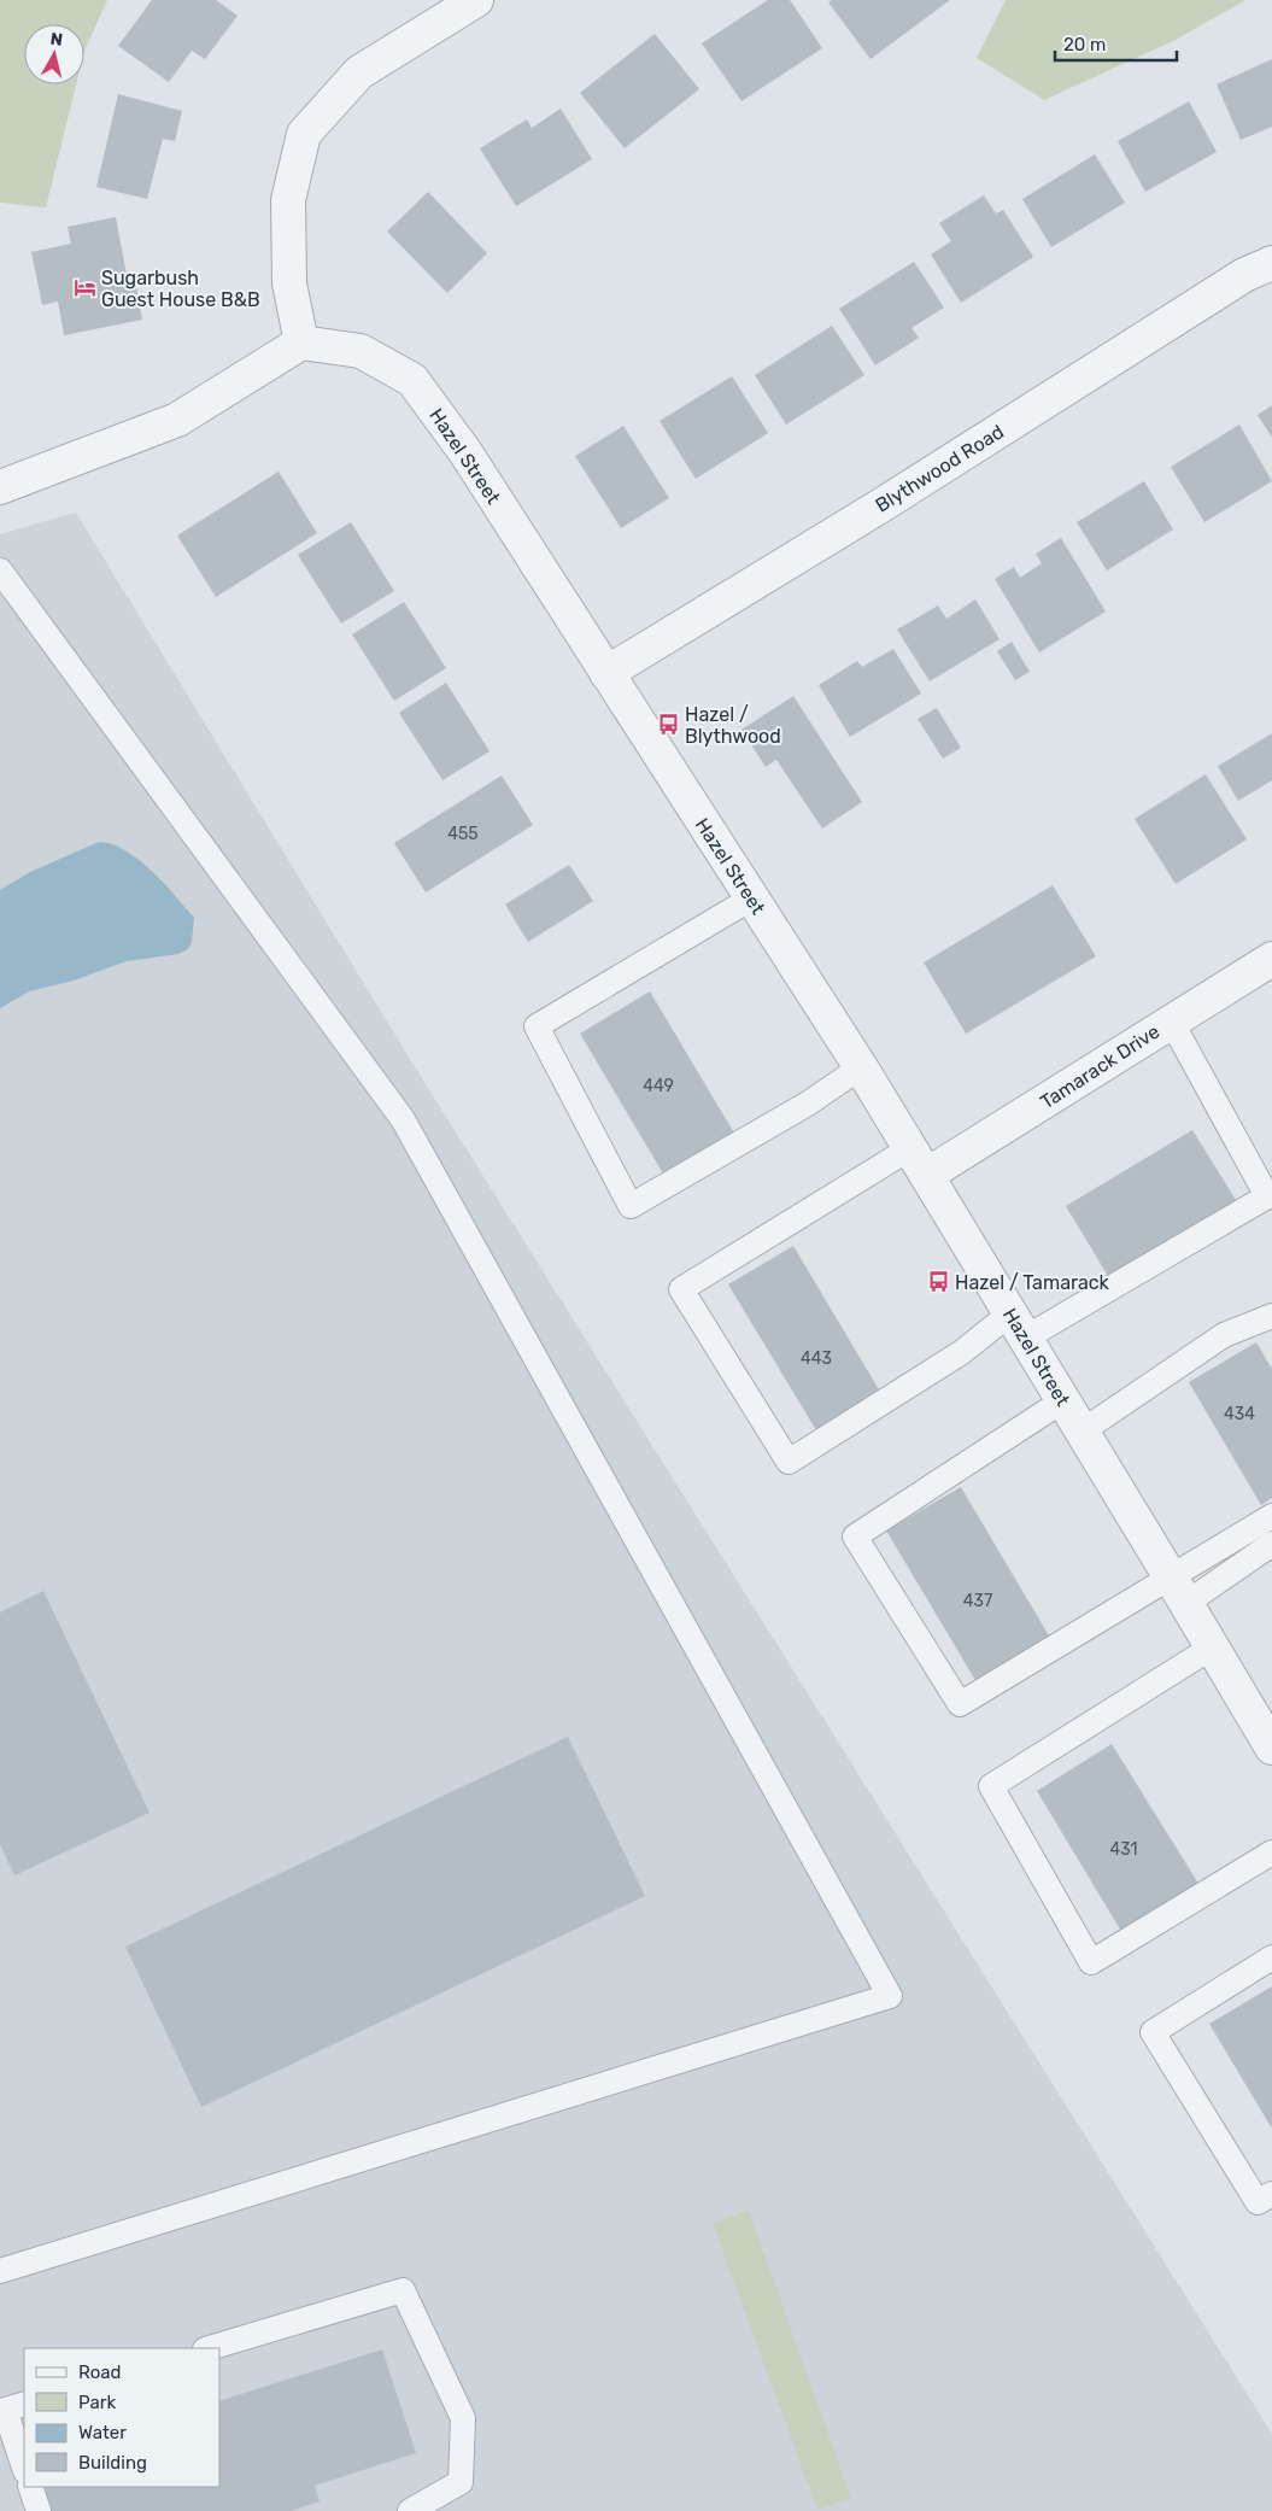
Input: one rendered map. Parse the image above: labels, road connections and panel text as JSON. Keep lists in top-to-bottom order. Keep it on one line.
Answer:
{"streets":{"street":["Hazel Street","Blythwood Road","Tamarack Drive"]},"crossings":[["Hazel Street","Blythwood Road"],["Hazel Street","Tamarack Drive"]],"places":{"hotel":["Sugarbush Guest House B&B"],"bus stop":["Hazel / Blythwood","Hazel / Tamarack"]},"house_numbers":["455","449","443","434","437","431"],"legend":["Road","Park","Water","Building"],"scale_bar":"20 m","north":"top"}
